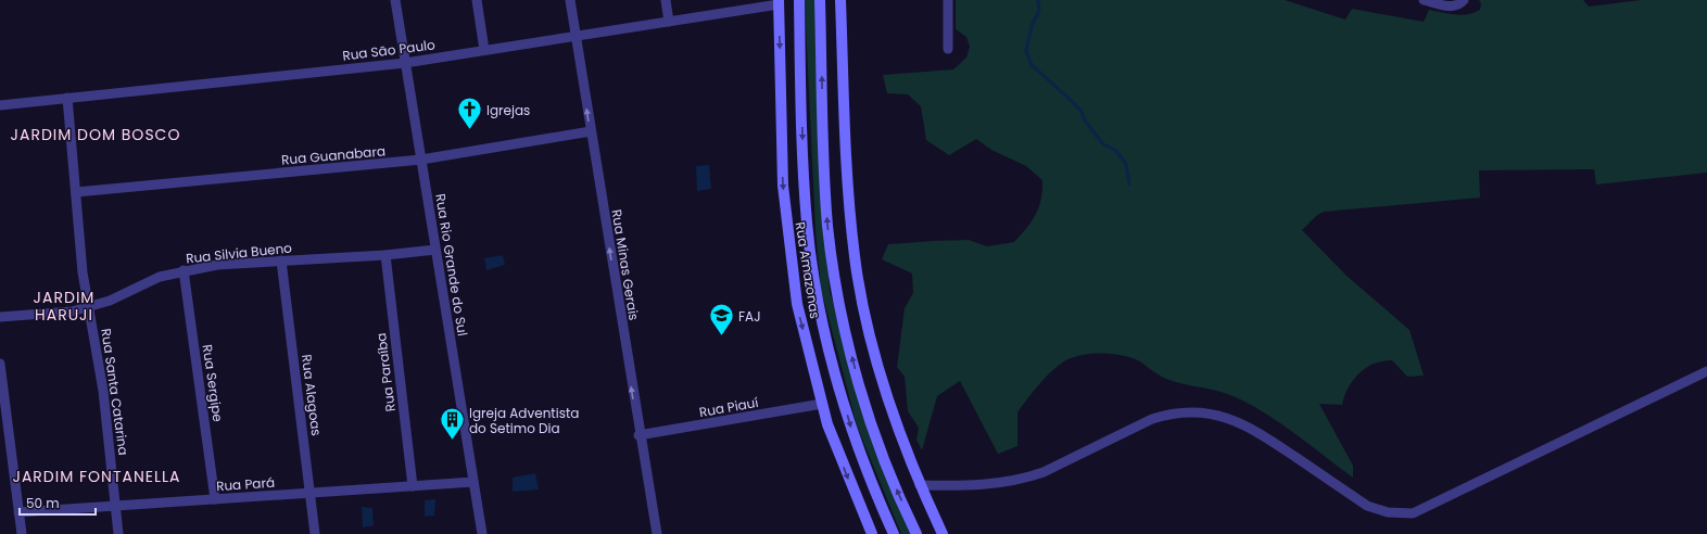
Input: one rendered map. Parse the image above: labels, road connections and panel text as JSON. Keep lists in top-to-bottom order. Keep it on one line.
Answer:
{"streets":{"main road":["Rua Amazonas"],"street":["Rua São Paulo","Rua Guanabara","Rua Silvia Bueno","Rua Rio Grande do Sul","Rua Minas Gerais","Rua Paraíba","Rua Sergipe","Rua Santa Catarina","Rua Alagoas","Rua Piauí","Rua Pará"]},"crossings":[["Rua São Paulo","Rua Rio Grande do Sul"],["Rua São Paulo","Rua Minas Gerais"],["Rua São Paulo","Rua Amazonas"],["Rua São Paulo","Rua Santa Catarina"],["Rua Guanabara","Rua Rio Grande do Sul"],["Rua Guanabara","Rua Minas Gerais"],["Rua Guanabara","Rua Santa Catarina"],["Rua Silvia Bueno","Rua Rio Grande do Sul"],["Rua Silvia Bueno","Rua Paraíba"],["Rua Silvia Bueno","Rua Sergipe"],["Rua Silvia Bueno","Rua Santa Catarina"],["Rua Silvia Bueno","Rua Alagoas"],["Rua Rio Grande do Sul","Rua Pará"],["Rua Minas Gerais","Rua Piauí"],["Rua Amazonas","Rua Piauí"],["Rua Paraíba","Rua Pará"],["Rua Sergipe","Rua Pará"],["Rua Santa Catarina","Rua Pará"],["Rua Alagoas","Rua Pará"]],"one_way":["Rua Minas Gerais"],"districts":["JARDIM DOM BOSCO","JARDIM HARUJI","JARDIM FONTANELLA"],"places":{"church":["Igrejas"],"school or university":["FAJ"],"building":["Igreja Adventista do Setimo Dia"]},"scale_bar":"50 m"}
